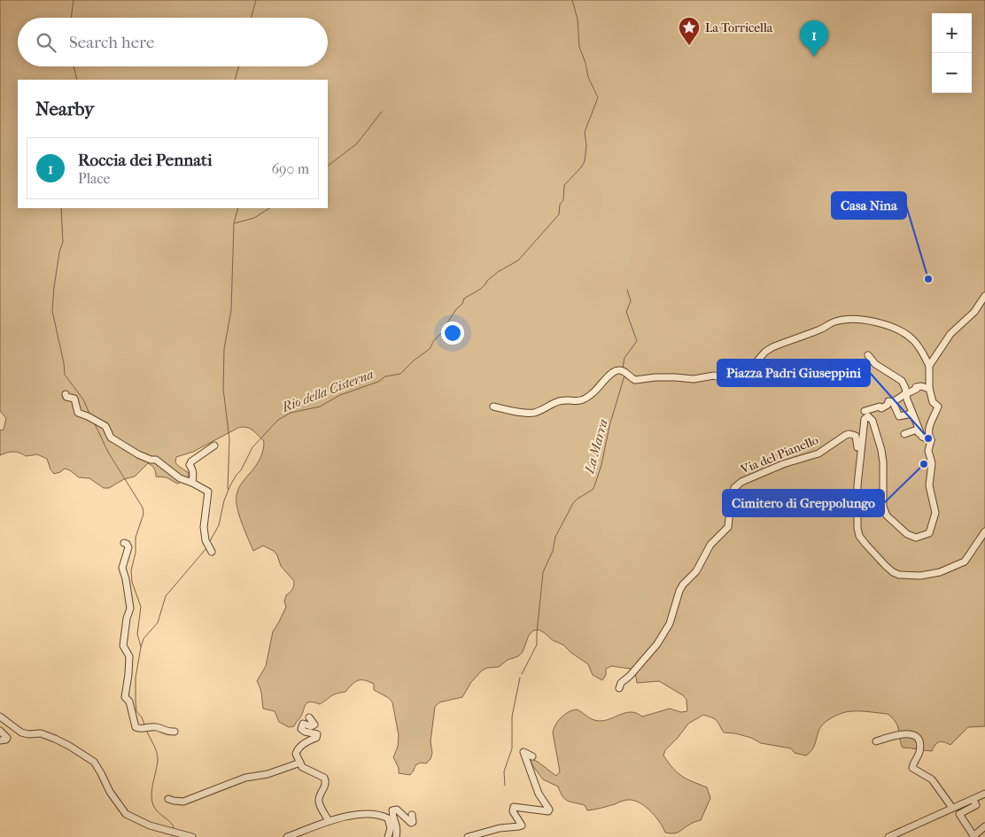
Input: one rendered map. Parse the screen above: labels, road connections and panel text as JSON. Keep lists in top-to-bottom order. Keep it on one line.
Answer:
{"streets":{"street":["Via del Pianello"]},"water":["Rio della Cisterna","La Marra"],"places":{"place":["La Torricella"],"other":["Casa Nina","Piazza Padri Giuseppini","Cimitero di Greppolungo"]},"page":{"map_buttons":["+","−"],"search":"Search here","pins":"1","heading":"Nearby","list":[{"mark":"1","name":"Roccia dei Pennati","note":"Place","value":"690 m"}]}}
